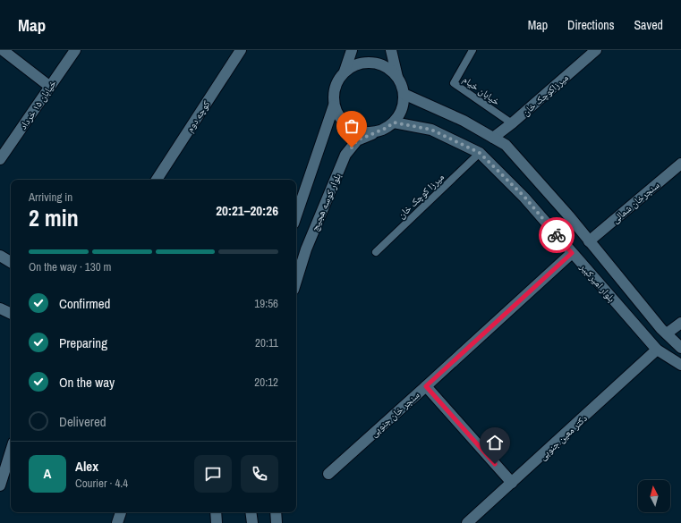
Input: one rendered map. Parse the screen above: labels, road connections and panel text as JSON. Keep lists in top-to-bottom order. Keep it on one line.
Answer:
{"streets":{"street":["میرزاکوچک خان","خیابان ۱۵ خرداد","کوچه دوم","بلوار کوسه هجیج","سنجرخان شمالی","بلوار امیرکبیر","سنجر خان جنوبی","دکتر معین جنوبی"],"lane":["خیابان خیام","میرزا کوچک خان"]},"crossings":[["خیابان خیام","میرزاکوچک خان"],["میرزاکوچک خان","بلوار امیرکبیر"],["میرزا کوچک خان","بلوار امیرکبیر"],["بلوار کوسه هجیج","بلوار امیرکبیر"],["سنجرخان شمالی","بلوار امیرکبیر"],["بلوار امیرکبیر","سنجر خان جنوبی"],["بلوار امیرکبیر","دکتر معین جنوبی"]],"north":"top","page":{"header":"Map","nav":["Map","Directions","Saved"],"heading":["2 min","Arriving in","20:21–20:26"],"panel":["Alex","Courier · 4.4"],"bar":"On the way · 130 m","list":[["Confirmed","19:56"],["Preparing","20:11"],["On the way","20:12"],"Delivered"],"round":"A"}}
